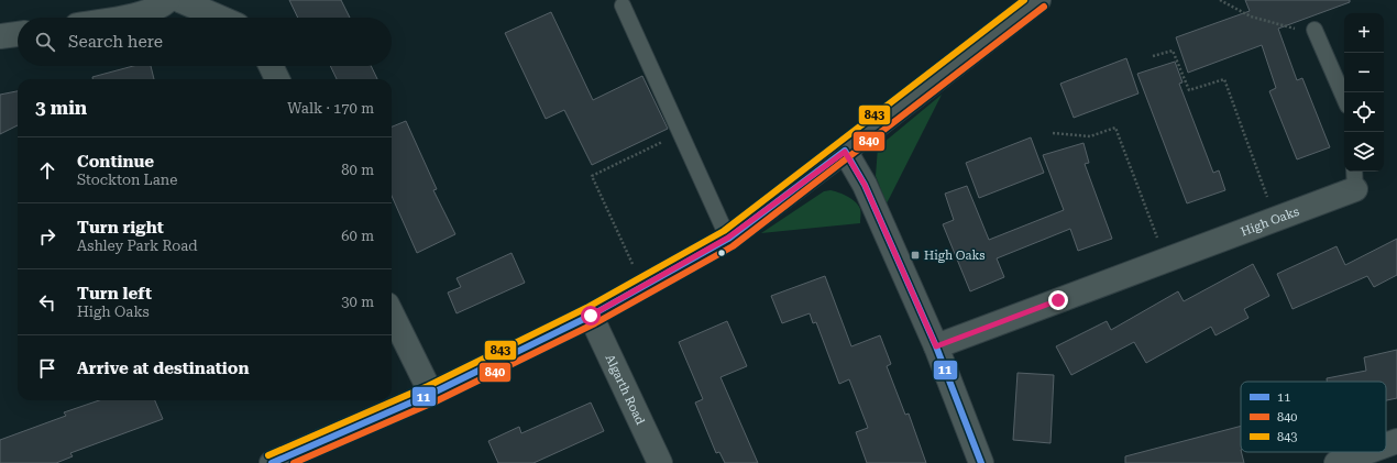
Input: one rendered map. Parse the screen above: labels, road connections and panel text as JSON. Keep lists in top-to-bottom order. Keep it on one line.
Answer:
{"streets":{"street":["High Oaks","Algarth Road"]},"places":{"transit":["High Oaks"]},"lines":["transit line 843","transit line 840","transit line 11"],"legend":["11","840","843"],"page":{"map_buttons":["+","−"],"search":"Search here","heading":["3 min","Walk · 170 m"],"list":[["Continue","Stockton Lane","80 m"],["Turn right","Ashley Park Road","60 m"],["Turn left","High Oaks","30 m"],"Arrive at destination"]}}
